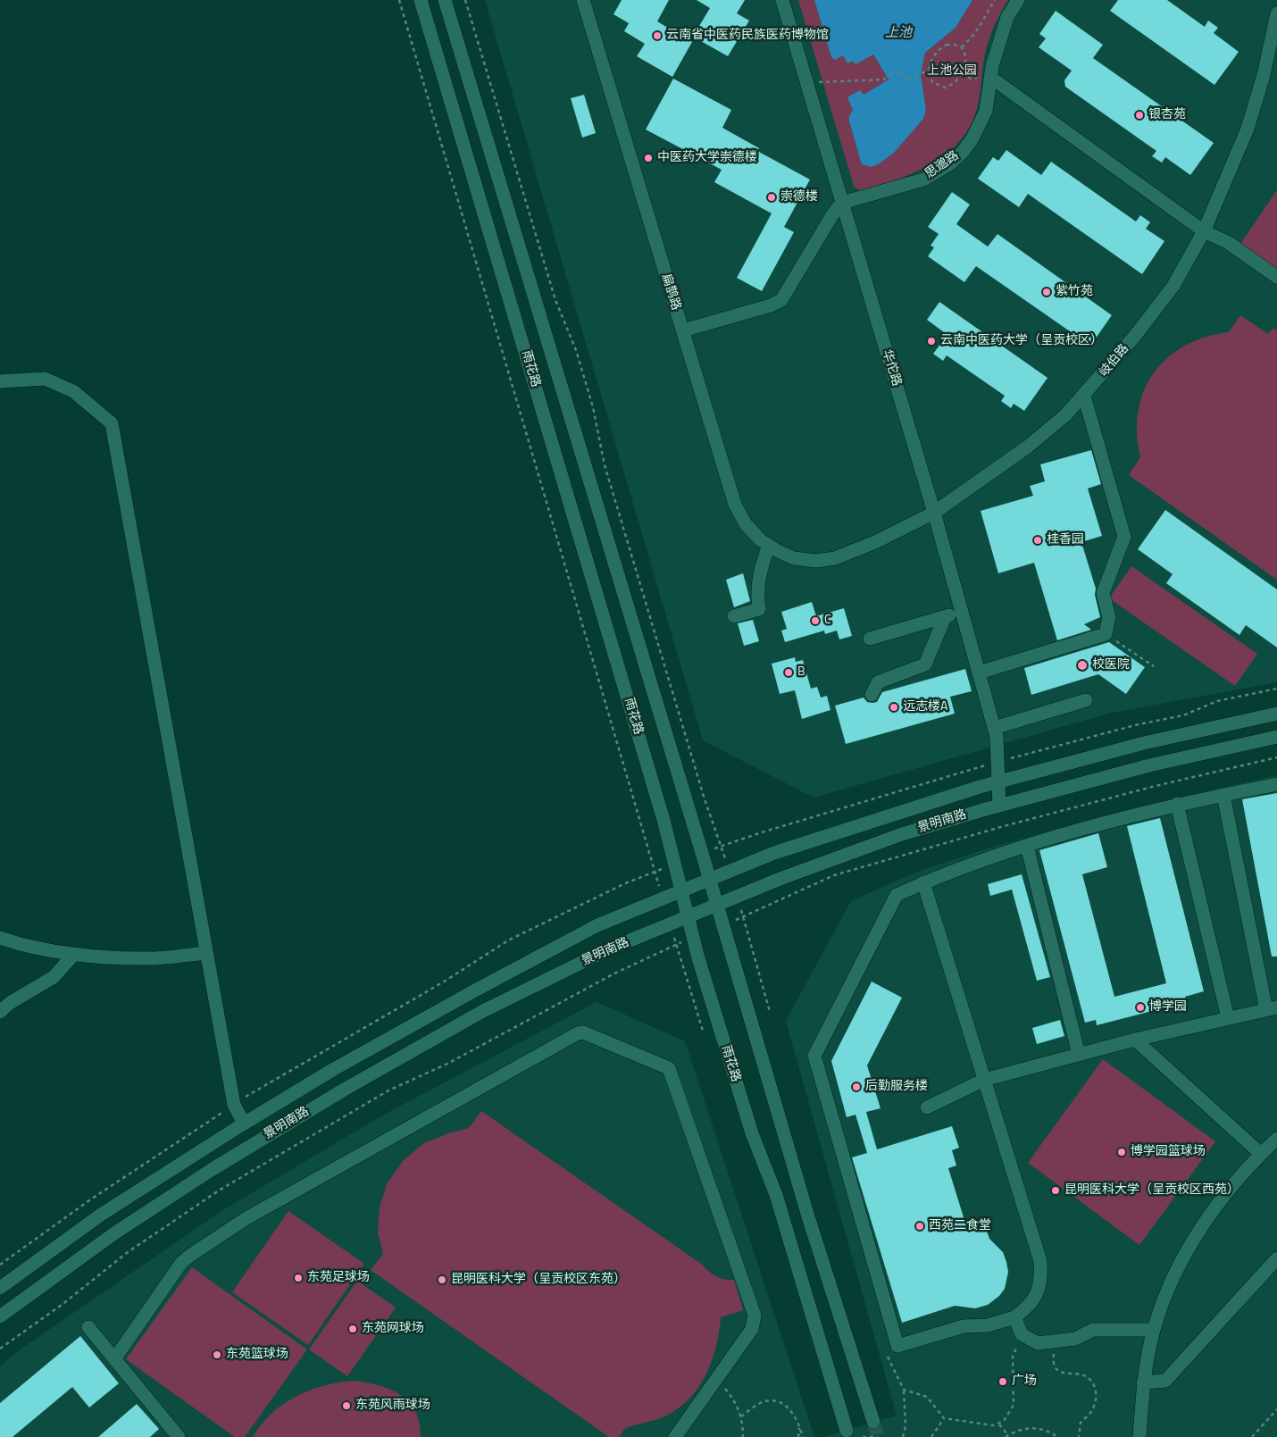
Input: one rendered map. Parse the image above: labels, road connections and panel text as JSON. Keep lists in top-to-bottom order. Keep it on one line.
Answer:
{"streets":{"street":["思邈路","扁鹊路","岐伯路","华佗路","雨花路","景明南路"]},"crossings":[["思邈路","华佗路"],["扁鹊路","岐伯路"],["岐伯路","华佗路"],["华佗路","景明南路"],["雨花路","景明南路"]],"water":["上池"],"parks":["上池公园"],"places":["云南省中医药民族医药博物馆","银杏苑","中医药大学崇德楼","崇德楼","紫竹苑","云南中医药大学（呈贡校区）","桂香园","C","校医院","B","远志楼A","博学园","后勤服务楼","博学园篮球场","昆明医科大学（呈贡校区西苑）","西苑二食堂","东苑足球场","昆明医科大学（呈贡校区东苑）","东苑网球场","东苑篮球场","广场","东苑风雨球场"]}
